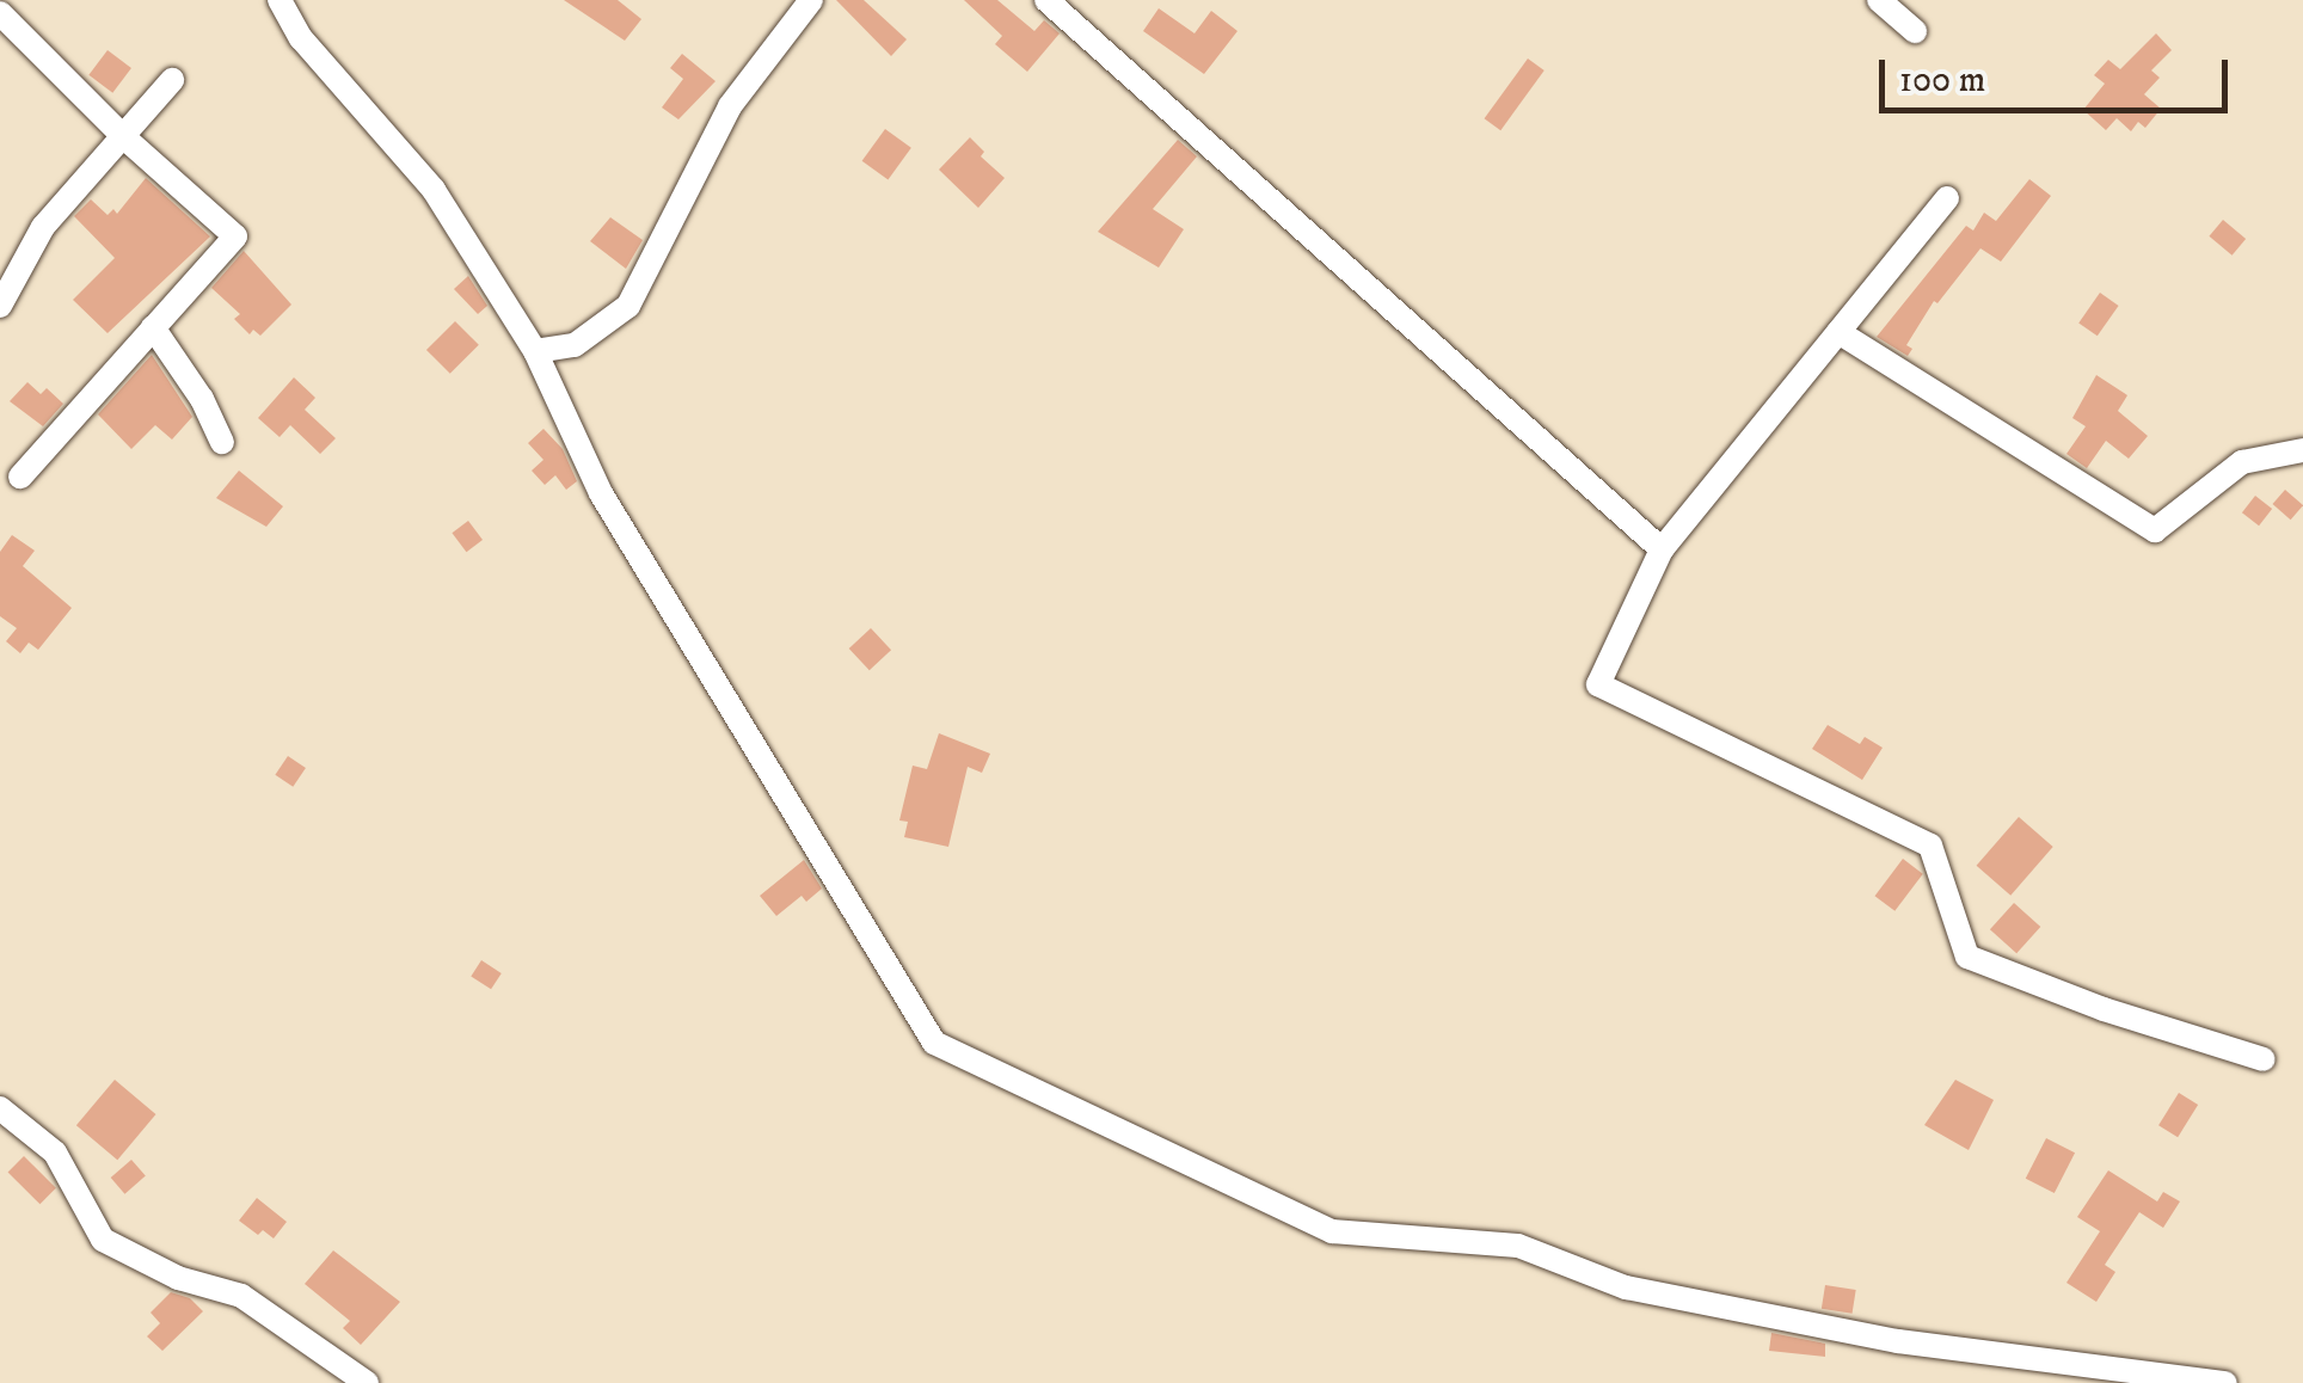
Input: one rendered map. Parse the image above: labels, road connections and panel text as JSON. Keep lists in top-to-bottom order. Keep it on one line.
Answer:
{"scale_bar":"100 m"}
